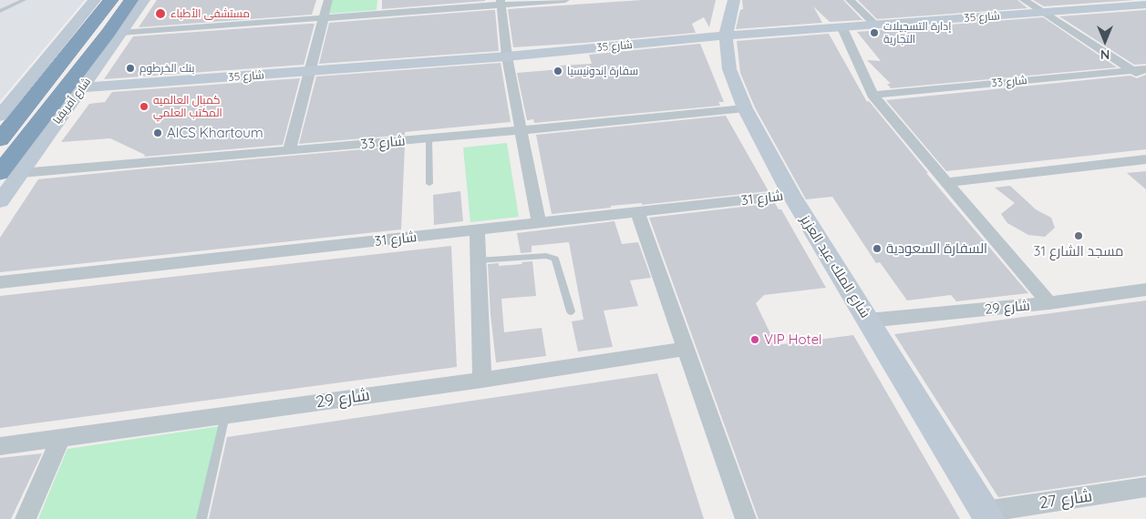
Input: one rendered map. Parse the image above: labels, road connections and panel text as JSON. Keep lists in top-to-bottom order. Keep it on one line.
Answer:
{"streets":{"highway":["شارع أفريقيا"],"street":["شارع 35","شارع 33","شارع 31","شارع الملك عبد العزيز","شارع 29","شارع 27"]},"crossings":[["شارع 35","شارع أفريقيا"],["شارع 35","شارع الملك عبد العزيز"],["شارع 33","شارع أفريقيا"],["شارع 33","شارع الملك عبد العزيز"],["شارع 31","شارع الملك عبد العزيز"],["شارع الملك عبد العزيز","شارع 29"],["شارع الملك عبد العزيز","شارع 27"]],"places":["مستشفی الأطباء","إدارة التسجيلات التجارية","بنك الخرطوم","سفارة إندونيسيا","كمبال العالميه المكتب العلمي","AICS Khartoum","مسجد الشارع 31","السفارة السعودية","VIP Hotel"],"north":"bottom"}
